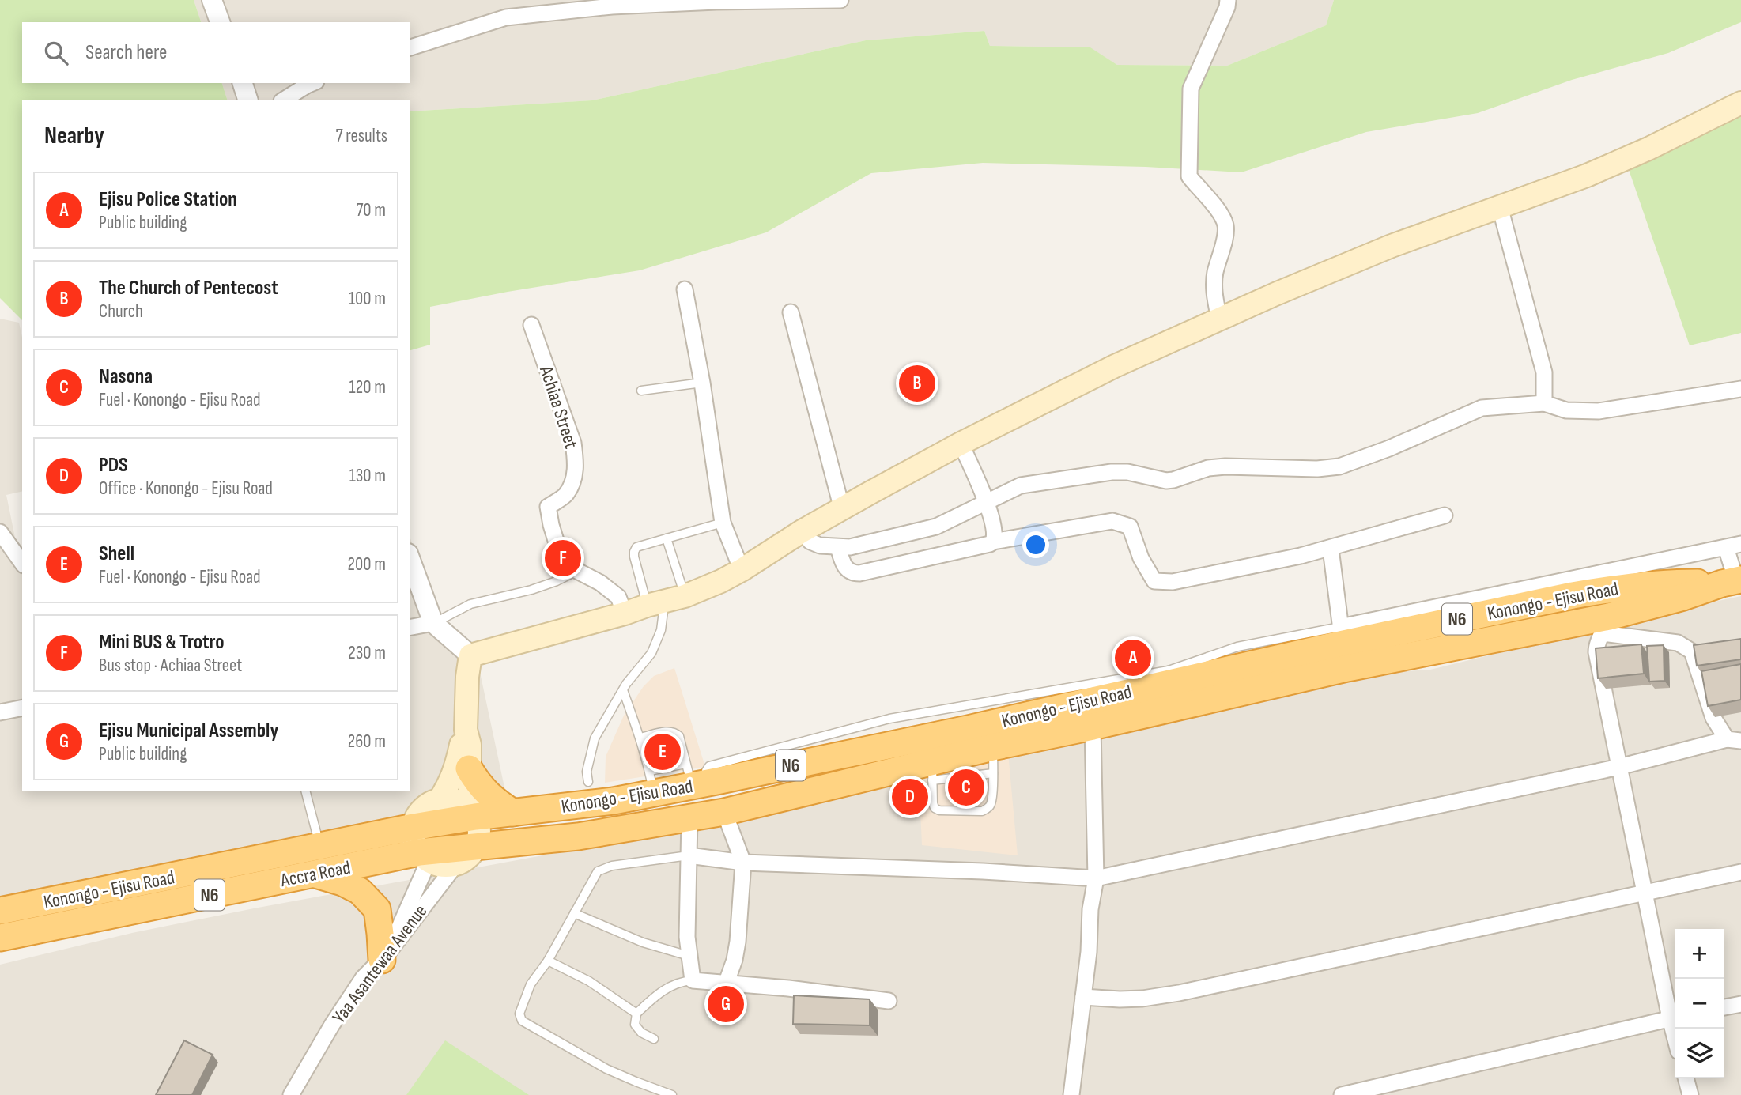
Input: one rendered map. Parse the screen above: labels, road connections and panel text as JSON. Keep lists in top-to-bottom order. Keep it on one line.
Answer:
{"streets":{"highway":["Konongo - Ejisu Road","N6","Accra Road"],"street":["Achiaa Street","Yaa Asantewaa Avenue"]},"crossings":[["Konongo - Ejisu Road","Accra Road"]],"page":{"search":"Search here","heading":["Nearby","7 results"],"list":[{"mark":"A","name":"Ejisu Police Station","note":"Public building","value":"70 m"},{"mark":"B","name":"The Church of Pentecost","note":"Church","value":"100 m"},{"mark":"C","name":"Nasona","note":"Fuel · Konongo - Ejisu Road","value":"120 m"},{"mark":"D","name":"PDS","note":"Office · Konongo - Ejisu Road","value":"130 m"},{"mark":"E","name":"Shell","note":"Fuel · Konongo - Ejisu Road","value":"200 m"},{"mark":"F","name":"Mini BUS & Trotro","note":"Bus stop · Achiaa Street","value":"230 m"},{"mark":"G","name":"Ejisu Municipal Assembly","note":"Public building","value":"260 m"}],"pins":["B","F","A","E","C","D","G"],"map_buttons":["+","−"]}}
